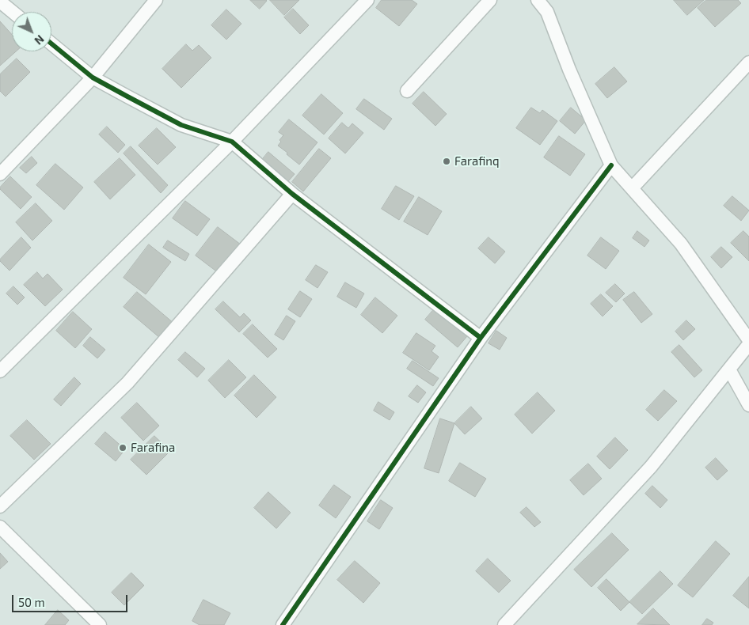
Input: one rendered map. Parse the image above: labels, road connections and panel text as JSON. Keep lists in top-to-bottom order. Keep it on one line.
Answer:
{"places":["Farafinq","Farafina"],"scale_bar":"50 m","north":"bottom right"}
